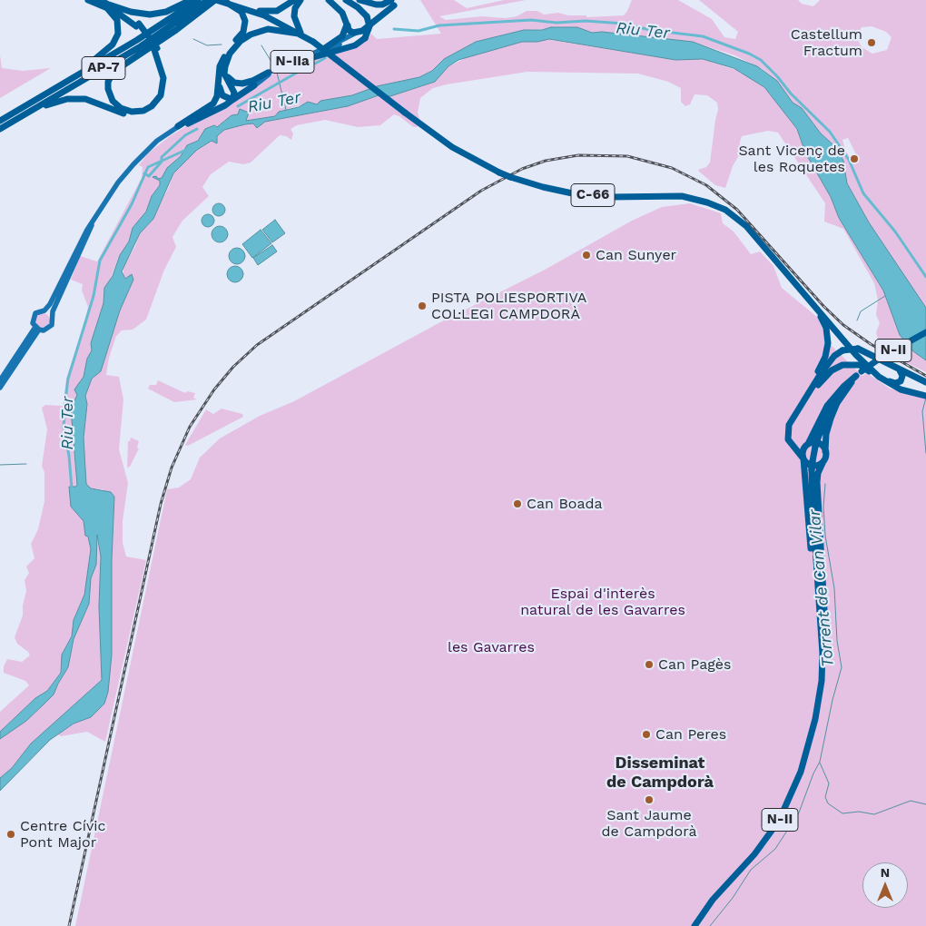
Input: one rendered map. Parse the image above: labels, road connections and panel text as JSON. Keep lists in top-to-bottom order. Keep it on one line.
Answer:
{"streets":{"highway":["AP-7","C-66","N-II"],"main road":["N-IIa"]},"districts":["Disseminat de Campdorà"],"water":["Riu Ter","Torrent de Can Vilar"],"parks":["Espai d'interès natural de les Gavarres","les Gavarres"],"places":["Castellum Fractum","Sant Vicenç de les Roquetes","Can Sunyer","PISTA POLIESPORTIVA COL·LEGI CAMPDORÀ","Can Boada","Can Pagès","Can Peres","Sant Jaume de Campdorà","Centre Cívic Pont Major"],"north":"top"}
